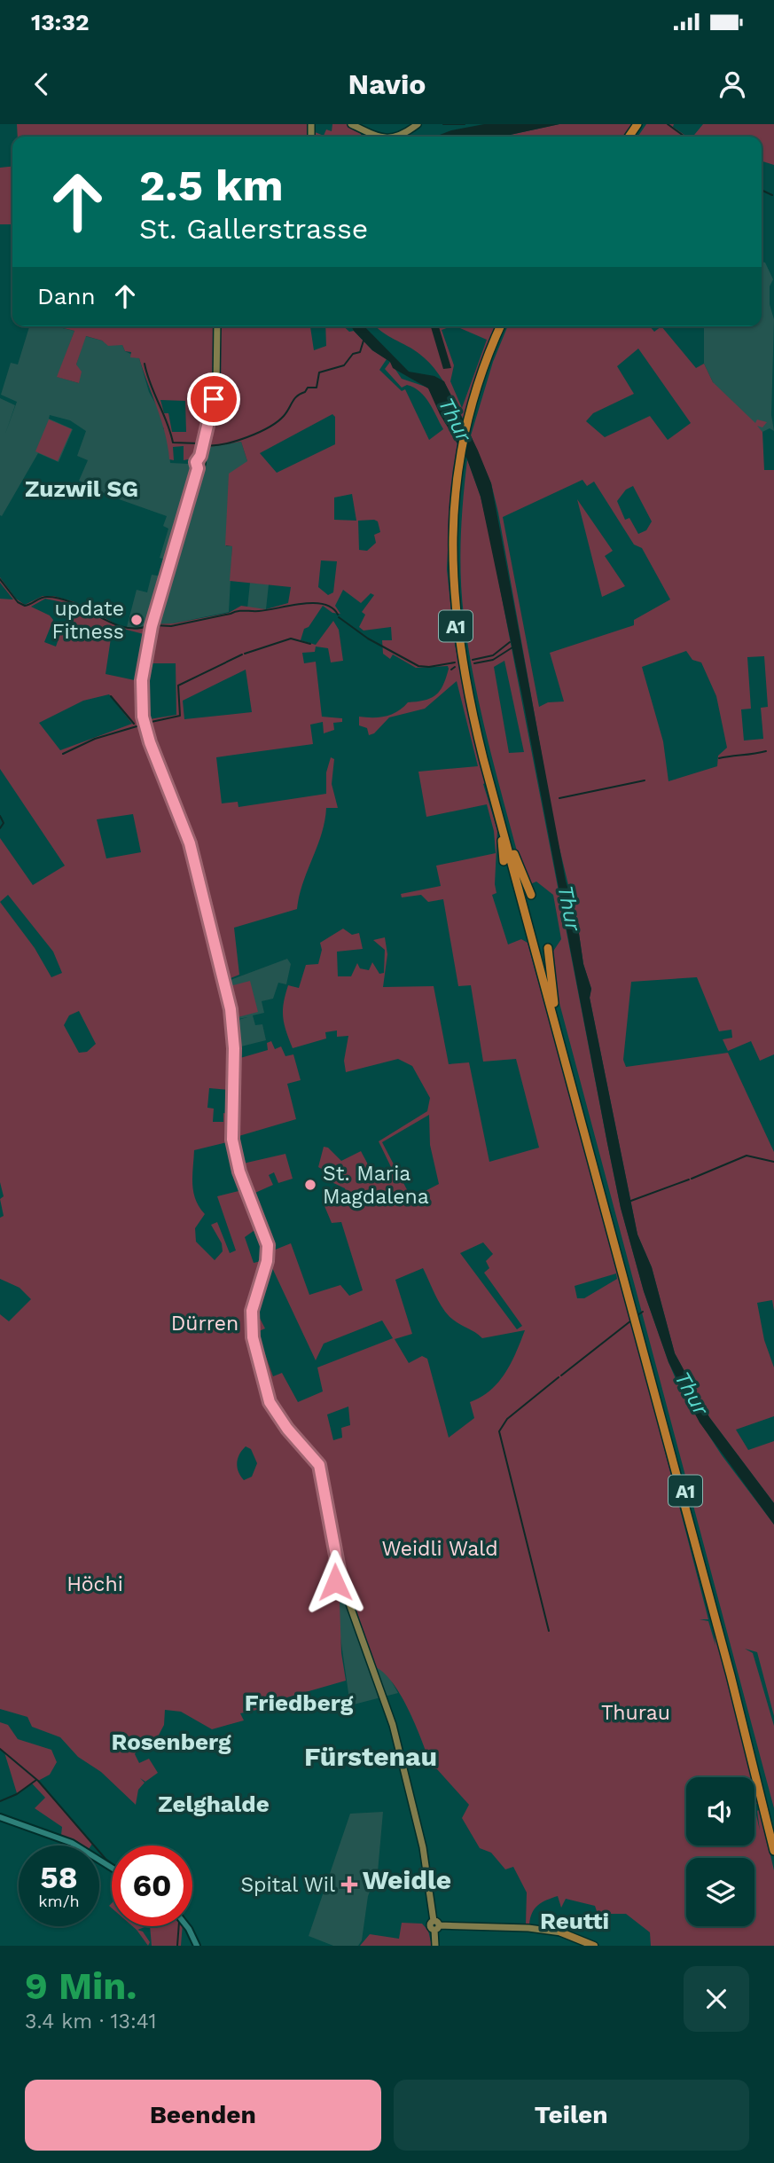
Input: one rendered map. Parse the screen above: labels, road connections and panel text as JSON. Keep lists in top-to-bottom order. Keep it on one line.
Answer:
{"streets":{"highway":["A1"]},"districts":["Zuzwil SG","Friedberg","Rosenberg","Fürstenau","Zelghalde","Weidle","Reutti"],"water":["Thur"],"parks":["Dürren","Weidli Wald","Höchi","Thurau"],"places":{"other":["update Fitness","St. Maria Magdalena"],"health":["Spital Wil"]},"page":{"status":"13:32","header":"Navio","turn":["2.5 km","St. Gallerstrasse"],"then":"Dann","speed":"58 km/h","limit":"60","heading":["9 Min.","3.4 km · 13:41"],"buttons":["Beenden","Teilen"]}}
